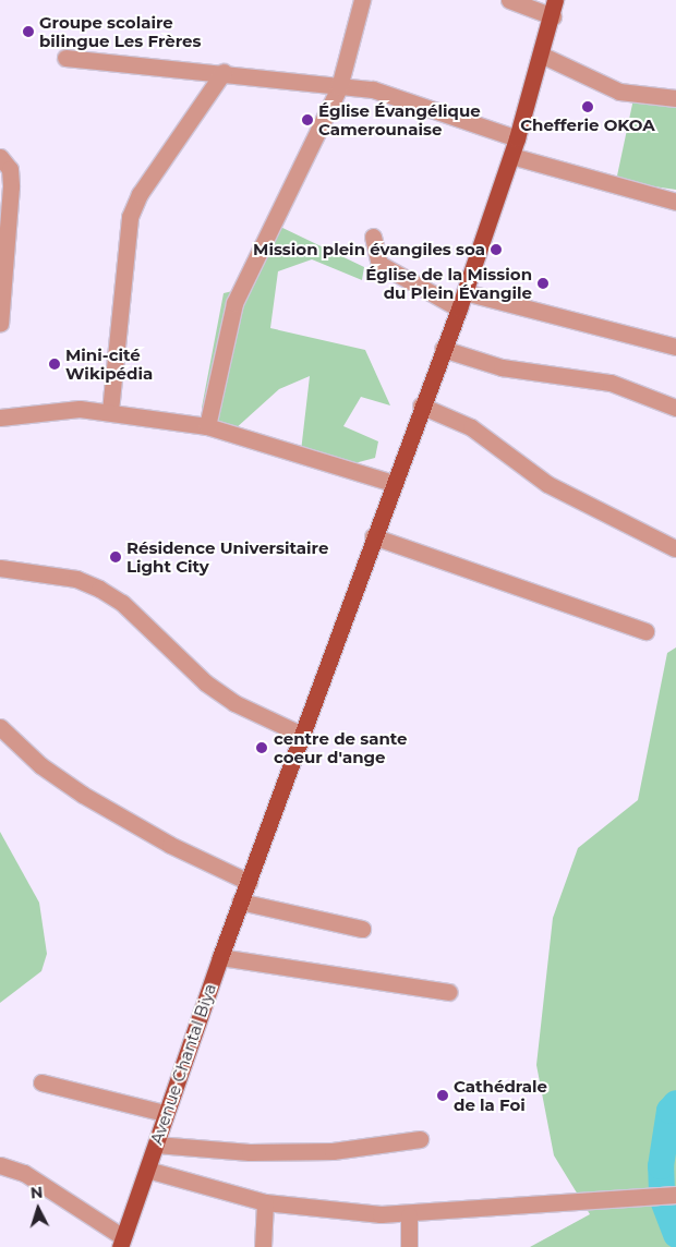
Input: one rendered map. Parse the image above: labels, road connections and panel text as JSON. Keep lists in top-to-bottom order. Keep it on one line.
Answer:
{"streets":{"main road":["Avenue Chantal Biya"]},"places":["Groupe scolaire bilingue Les Frères","Chefferie OKOA","Église Évangélique Camerounaise","Mission plein évangiles soa","Église de la Mission du Plein Évangile","Mini-cité Wikipédia","Résidence Universitaire Light City","centre de sante coeur d'ange","Cathédrale de la Foi"],"north":"top"}
